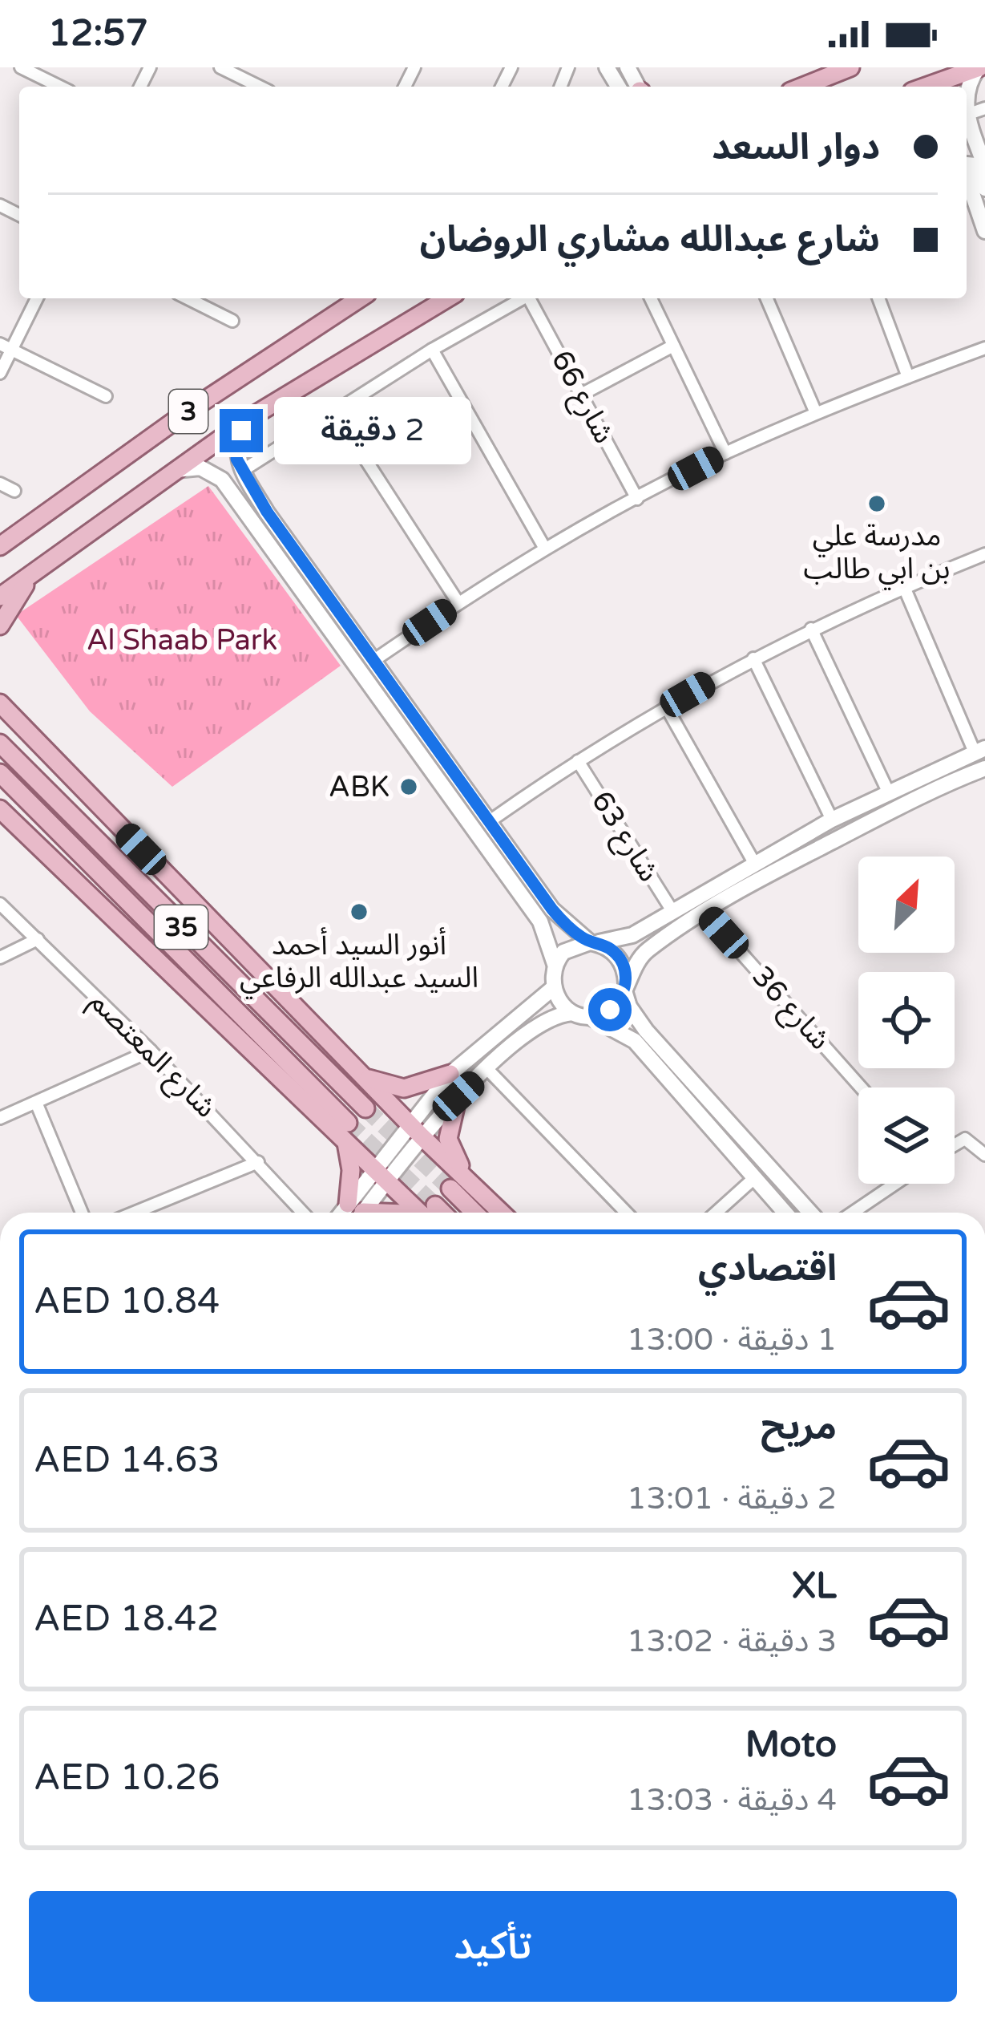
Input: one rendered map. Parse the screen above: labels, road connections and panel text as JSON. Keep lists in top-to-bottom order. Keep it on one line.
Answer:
{"streets":{"main road":["3","35"],"street":["شارع 66","شارع 63","شارع 36","شارع المعتصم"]},"parks":["Al Shaab Park"],"places":["مدرسة علي بن ابي طالب","ABK","أنور السيد أحمد السيد عبدالله الرفاعي"],"north":"top right","page":{"status":"12:57","banner":["دوار السعد","شارع عبدالله مشاري الروضان"],"bubble":"2 دقيقة","list":[{"name":"اقتصادي","note":"1 دقيقة · 13:00","value":"AED 10.84"},{"name":"مريح","note":"2 دقيقة · 13:01","value":"AED 14.63"},{"name":"XL","note":"3 دقيقة · 13:02","value":"AED 18.42"},{"name":"Moto","note":"4 دقيقة · 13:03","value":"AED 10.26"}],"buttons":"تأكيد"}}
